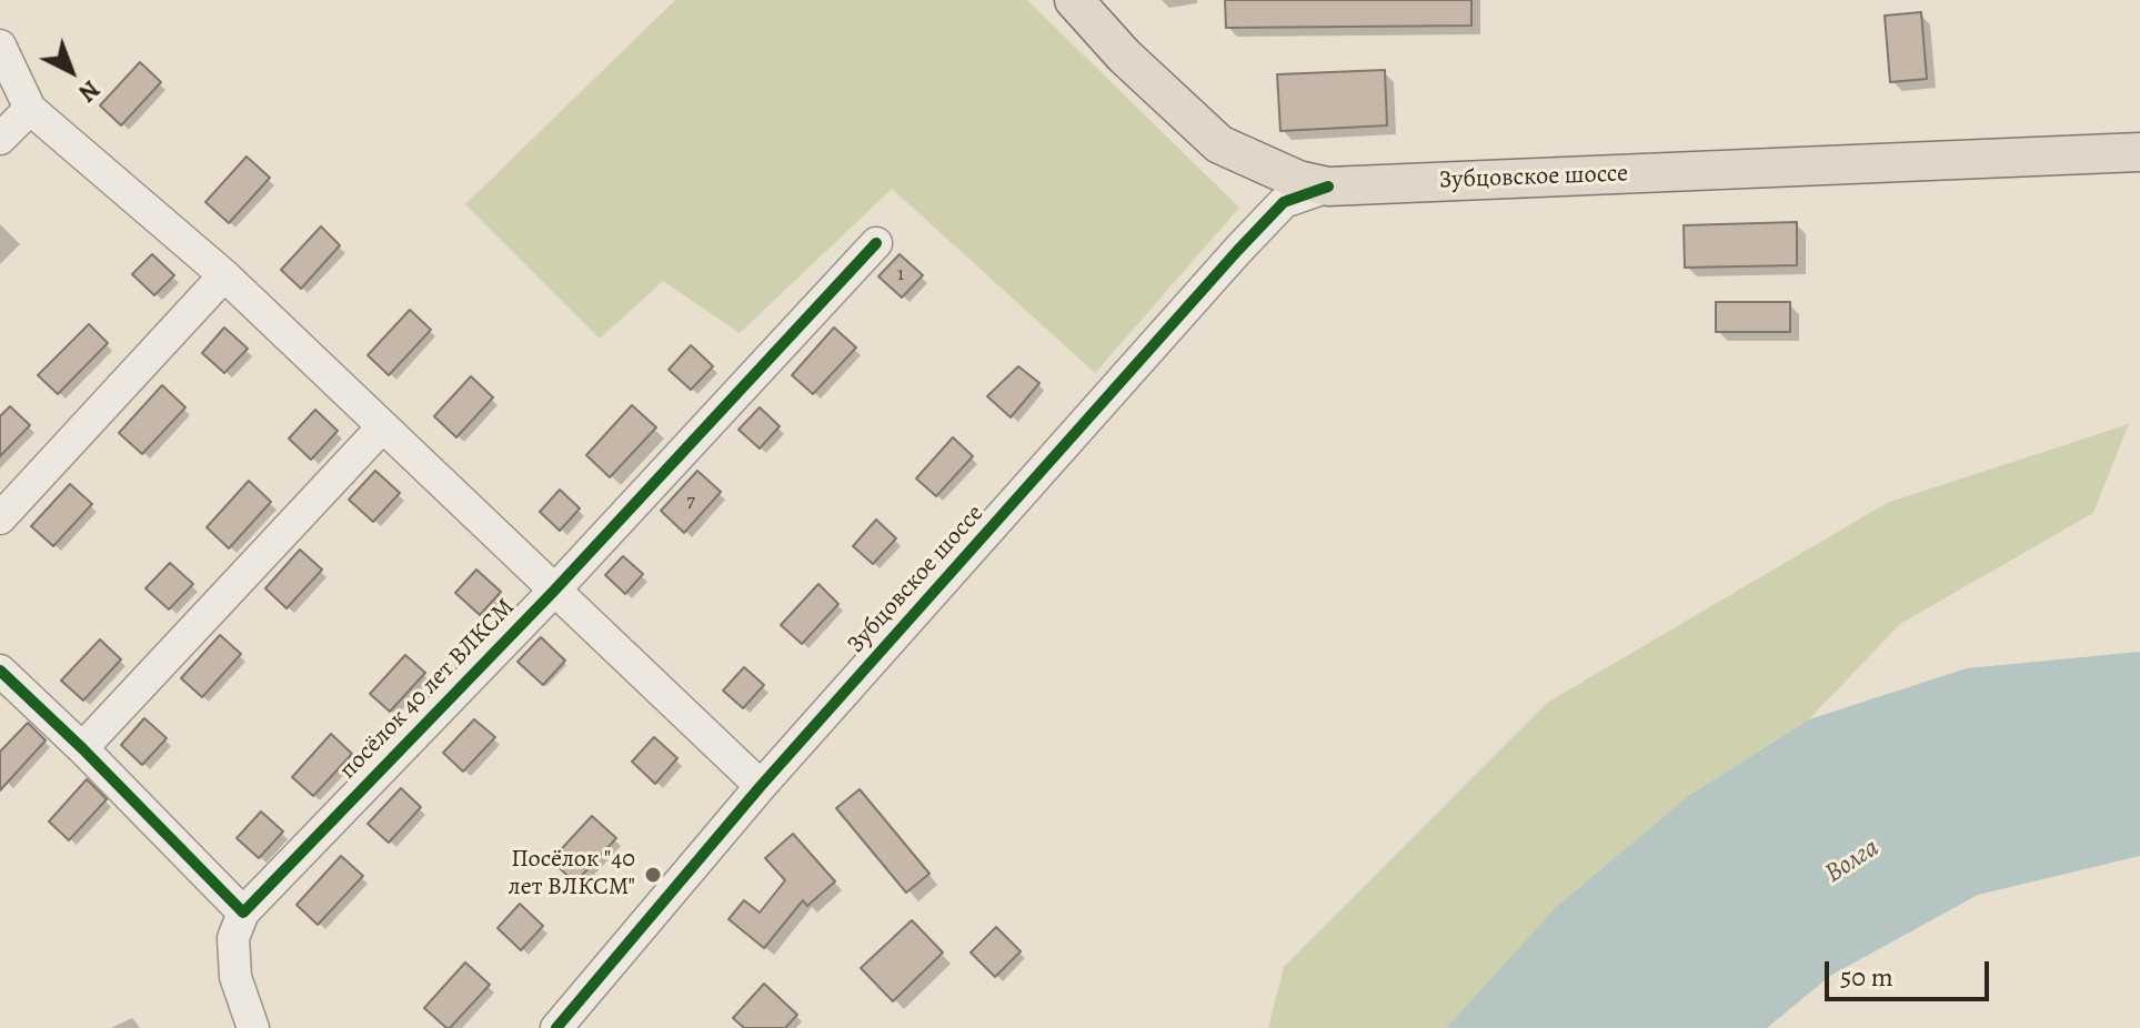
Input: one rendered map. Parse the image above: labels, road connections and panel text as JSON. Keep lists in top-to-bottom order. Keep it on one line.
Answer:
{"streets":{"main road":["Зубцовское шоссе"],"street":["посёлок 40 лет ВЛКСМ"]},"water":["Волга"],"places":["Посёлок \"40 лет ВЛКСМ\""],"house_numbers":["1","7"],"scale_bar":"50 m","north":"bottom right"}
